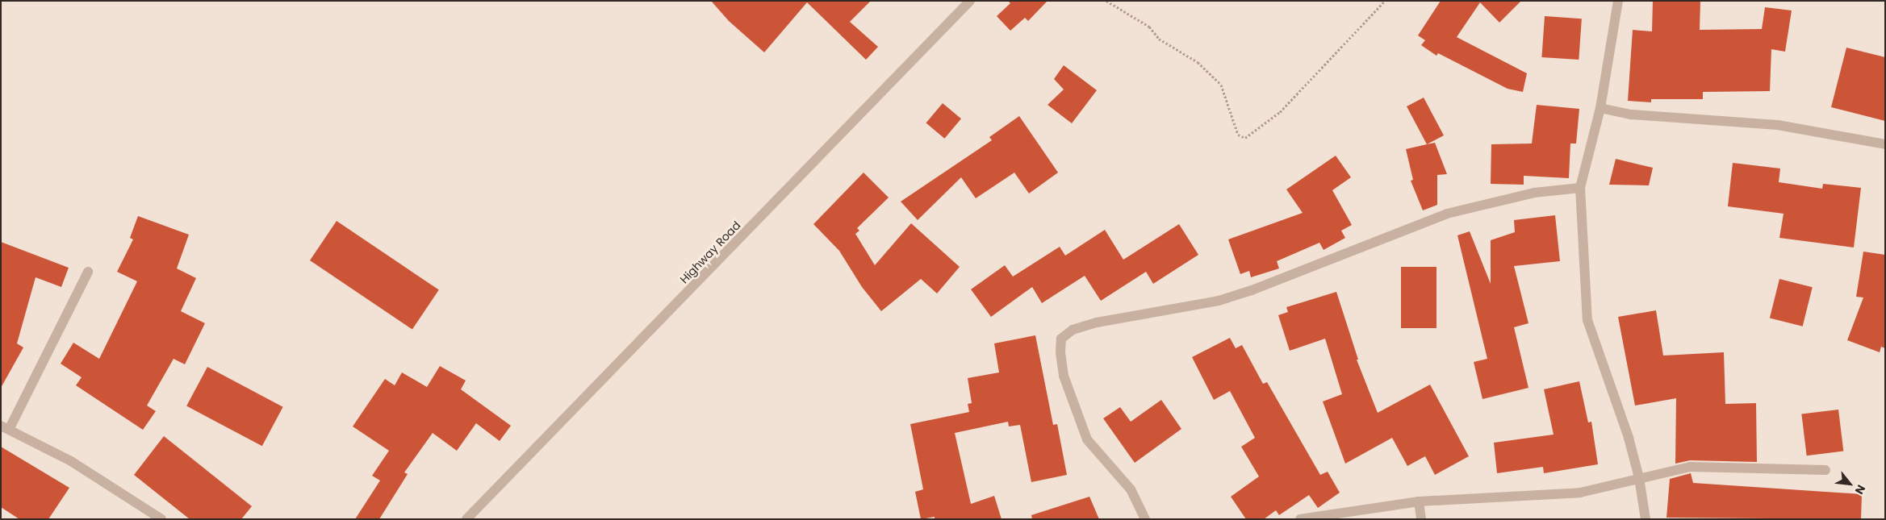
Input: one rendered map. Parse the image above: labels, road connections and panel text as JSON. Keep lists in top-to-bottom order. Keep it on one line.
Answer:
{"streets":{"street":["Highway Road"]},"north":"bottom right"}
